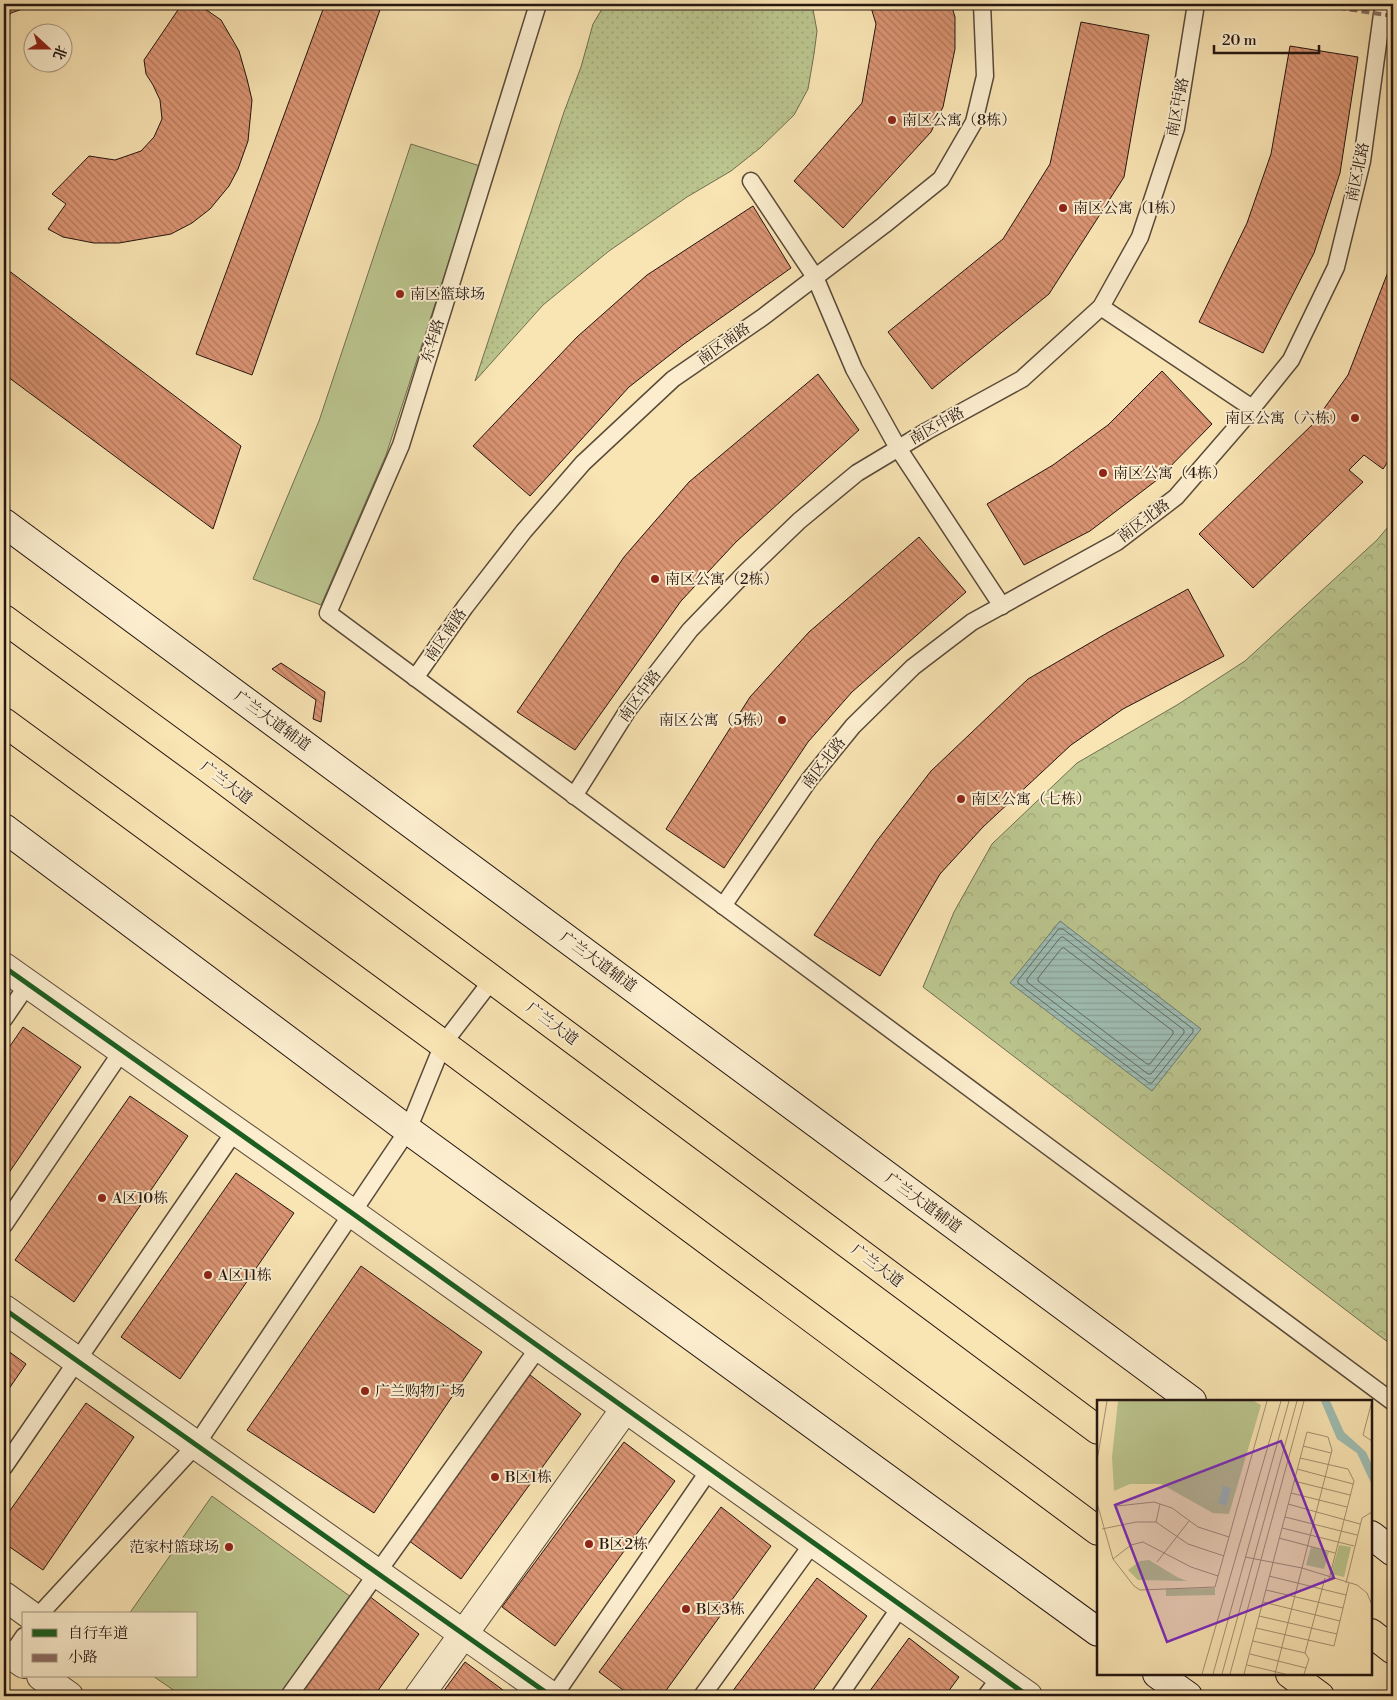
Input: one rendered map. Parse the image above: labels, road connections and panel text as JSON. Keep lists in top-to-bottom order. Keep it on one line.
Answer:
{"streets":{"main road":["广兰大道辅道","广兰大道"],"lane":["南区中路","南区北路","东华路","南区南路"]},"crossings":[["东华路","南区南路"]],"places":["南区公寓（8栋）","南区公寓（1栋）","南区篮球场","南区公寓（六栋）","南区公寓（4栋）","南区公寓（2栋）","南区公寓（5栋）","南区公寓（七栋）","A区10栋","A区11栋","广兰购物广场","B区1栋","B区2栋","范家村篮球场","B区3栋"],"legend":["自行车道","小路"],"scale_bar":"20 m","north":"right"}
